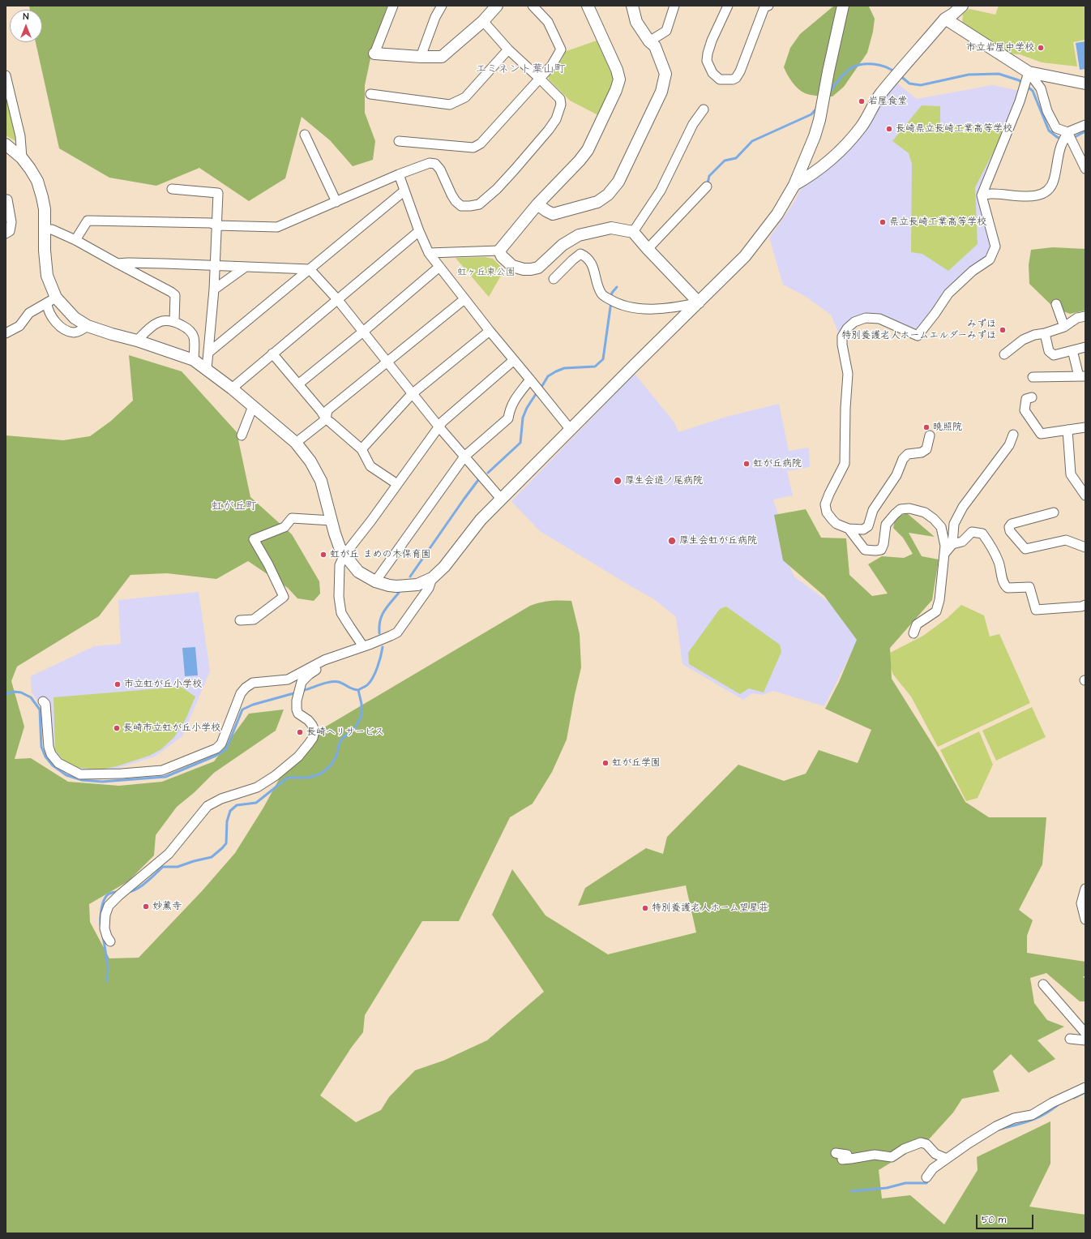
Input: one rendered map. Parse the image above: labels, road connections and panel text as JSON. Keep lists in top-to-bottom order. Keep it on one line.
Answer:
{"districts":["エミネント葉山町","虹が丘町"],"parks":["虹ヶ丘東公園"],"places":["市立岩屋中学校","岩屋食堂","長崎県立長崎工業高等学校","県立長崎工業高等学校","みずほ 特別養護老人ホームエルダーみずほ","暁照院","虹が丘病院","厚生会道ノ尾病院","厚生会虹が丘病院","虹が丘 まめの木保育園","市立虹が丘小学校","長崎市立虹が丘小学校","長崎ヘリサービス","虹が丘学園","妙薫寺","特別養護老人ホーム望星荘"],"scale_bar":"50 m","north":"top"}
